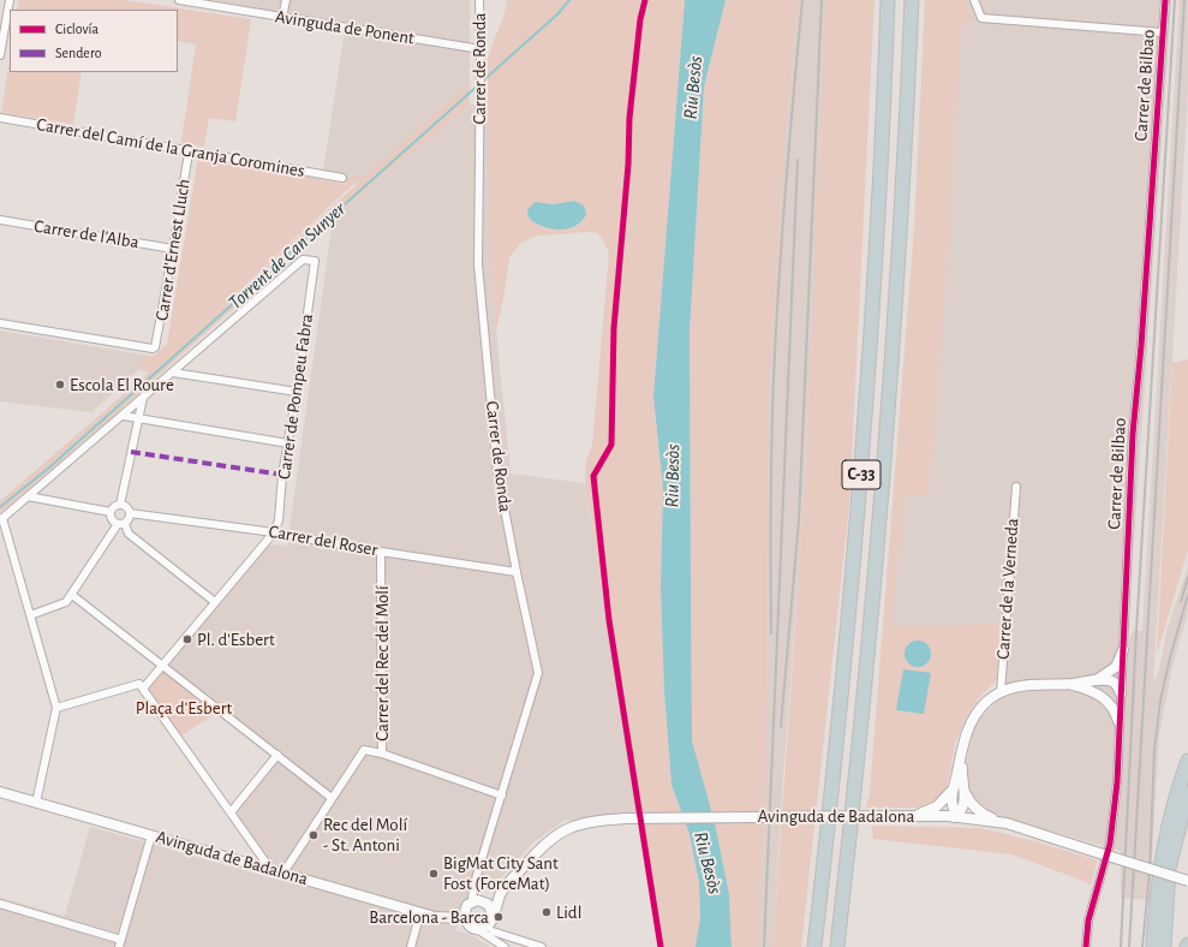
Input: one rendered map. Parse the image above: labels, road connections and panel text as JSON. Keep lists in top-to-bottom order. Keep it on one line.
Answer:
{"streets":{"highway":["C-33"],"street":["Avinguda de Ponent","Carrer de Ronda","Carrer de Bilbao","Carrer del Camí de la Granja Coromines","Carrer de l'Alba","Carrer d'Ernest Lluch","Carrer de Pompeu Fabra","Carrer del Roser","Carrer de la Verneda","Carrer del Rec del Molí","Avinguda de Badalona"]},"crossings":[["Avinguda de Ponent","Carrer de Ronda"],["Carrer de Ronda","Carrer del Roser"],["Carrer de Ronda","Avinguda de Badalona"],["Carrer del Camí de la Granja Coromines","Carrer d'Ernest Lluch"],["Carrer de l'Alba","Carrer d'Ernest Lluch"],["Carrer de Pompeu Fabra","Carrer del Roser"],["Carrer del Roser","Carrer del Rec del Molí"],["Carrer del Rec del Molí","Avinguda de Badalona"]],"water":["Riu Besòs","Torrent de Can Sunyer"],"parks":["Plaça d'Esbert"],"places":["Escola El Roure","Pl. d'Esbert","Rec del Molí - St. Antoni","BigMat City Sant Fost (ForceMat)","Lidl","Barcelona - Barca"],"legend":["Ciclovía","Sendero"]}
